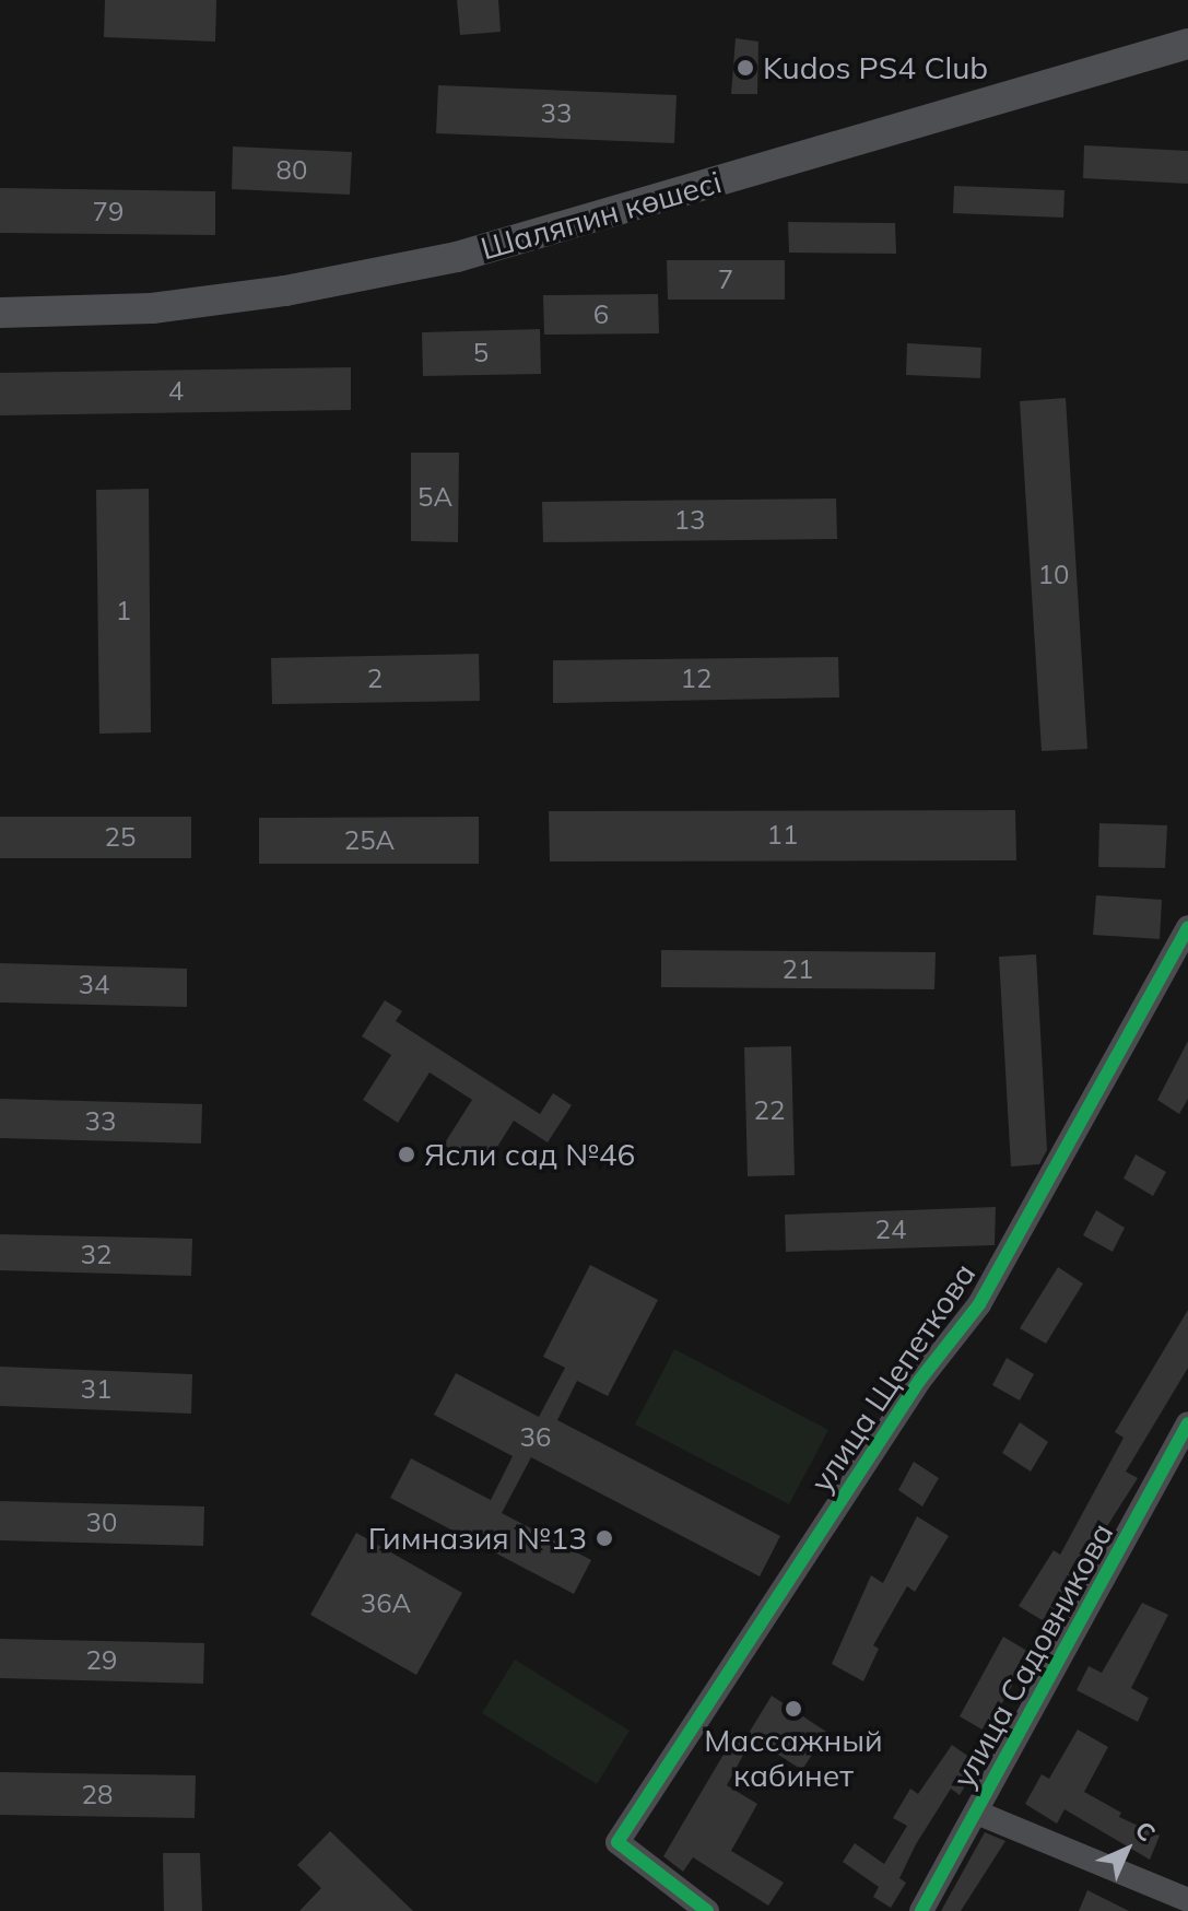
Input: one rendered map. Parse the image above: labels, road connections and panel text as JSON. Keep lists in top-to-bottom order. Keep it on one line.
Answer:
{"streets":{"main road":["Шаляпин көшесі"],"street":["улица Щепеткова","улица Садовникова"]},"places":["Kudos PS4 Club","Ясли сад №46","Гимназия №13","Массажный кабинет"],"house_numbers":["33","80","79","7","6","5","4","5А","13","10","1","2","12","11","25","25А","21","34","22","33","24","32","31","36","30","36А","29","28"],"north":"top right"}
